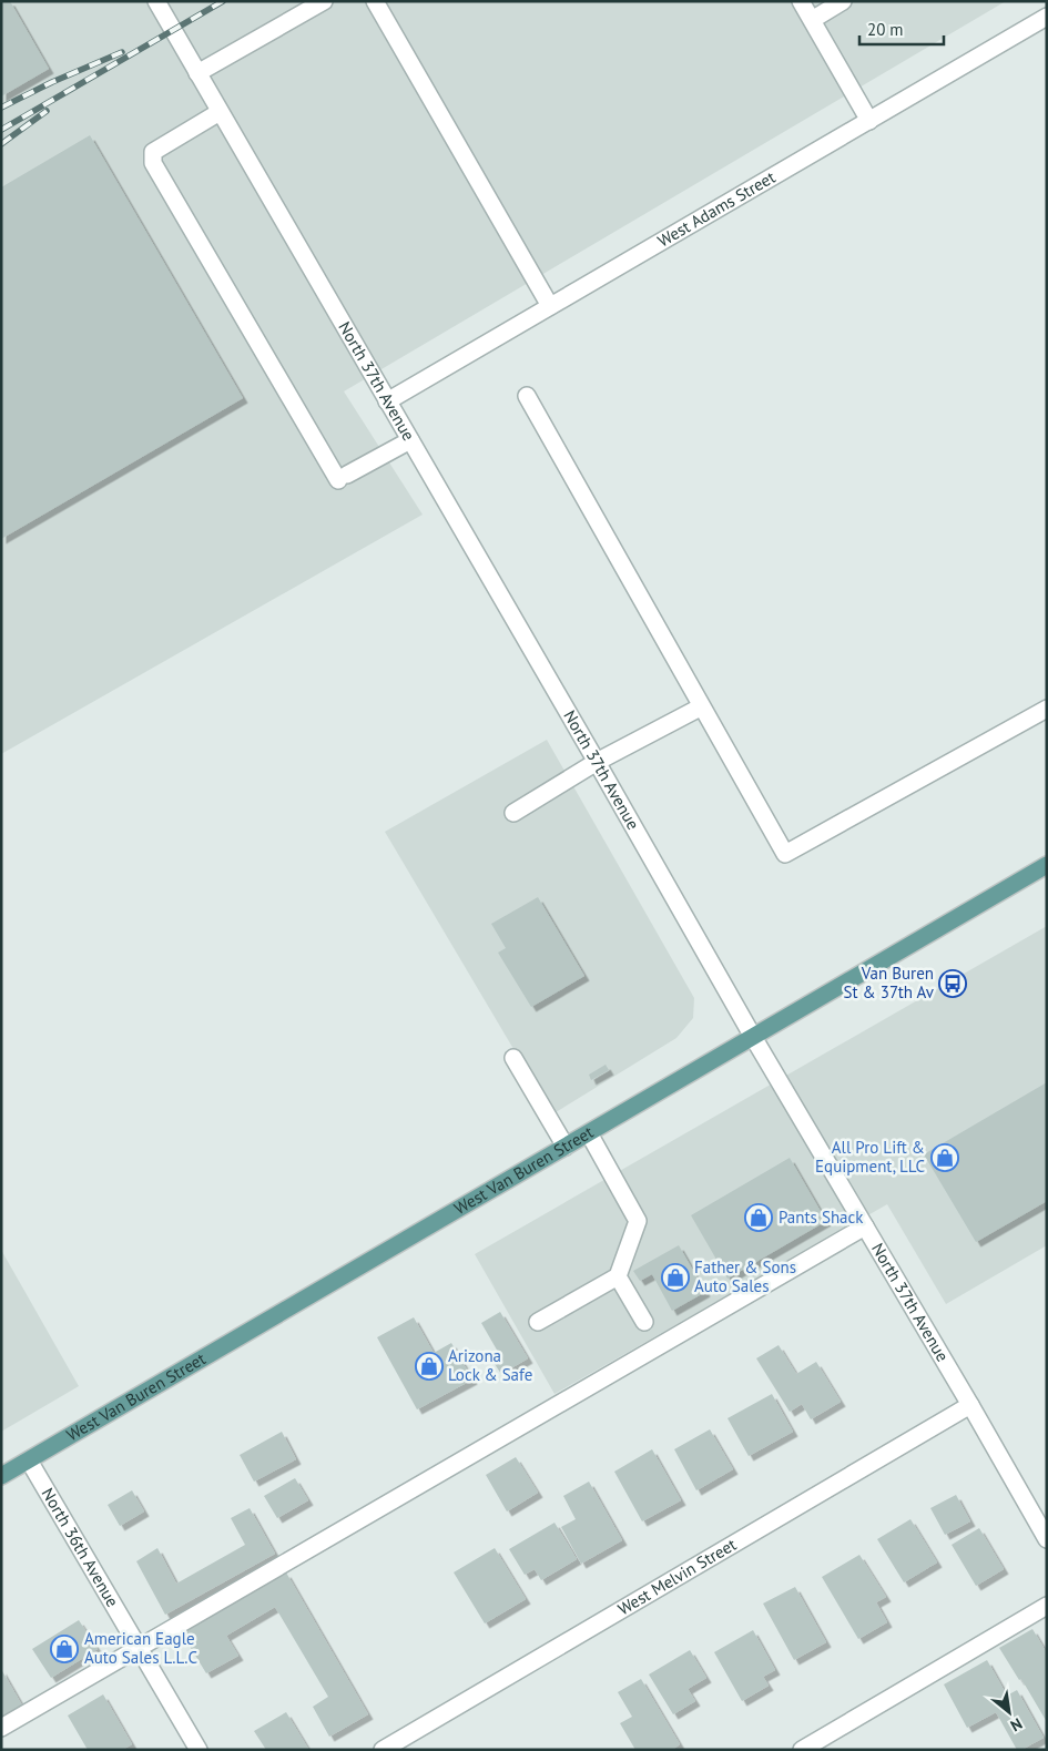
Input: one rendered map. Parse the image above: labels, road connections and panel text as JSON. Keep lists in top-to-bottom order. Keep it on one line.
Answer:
{"streets":{"main road":["West Van Buren Street"],"street":["West Adams Street","North 37th Avenue","North 36th Avenue","West Melvin Street"]},"crossings":[["West Adams Street","North 37th Avenue"],["North 37th Avenue","West Van Buren Street"],["North 37th Avenue","West Melvin Street"],["West Van Buren Street","North 36th Avenue"]],"places":{"bus stop":["Van Buren St & 37th Av"],"shop":["All Pro Lift & Equipment, LLC","Pants Shack","Father & Sons Auto Sales","Arizona Lock & Safe","American Eagle Auto Sales L.L.C"]},"scale_bar":"20 m","north":"bottom right"}
